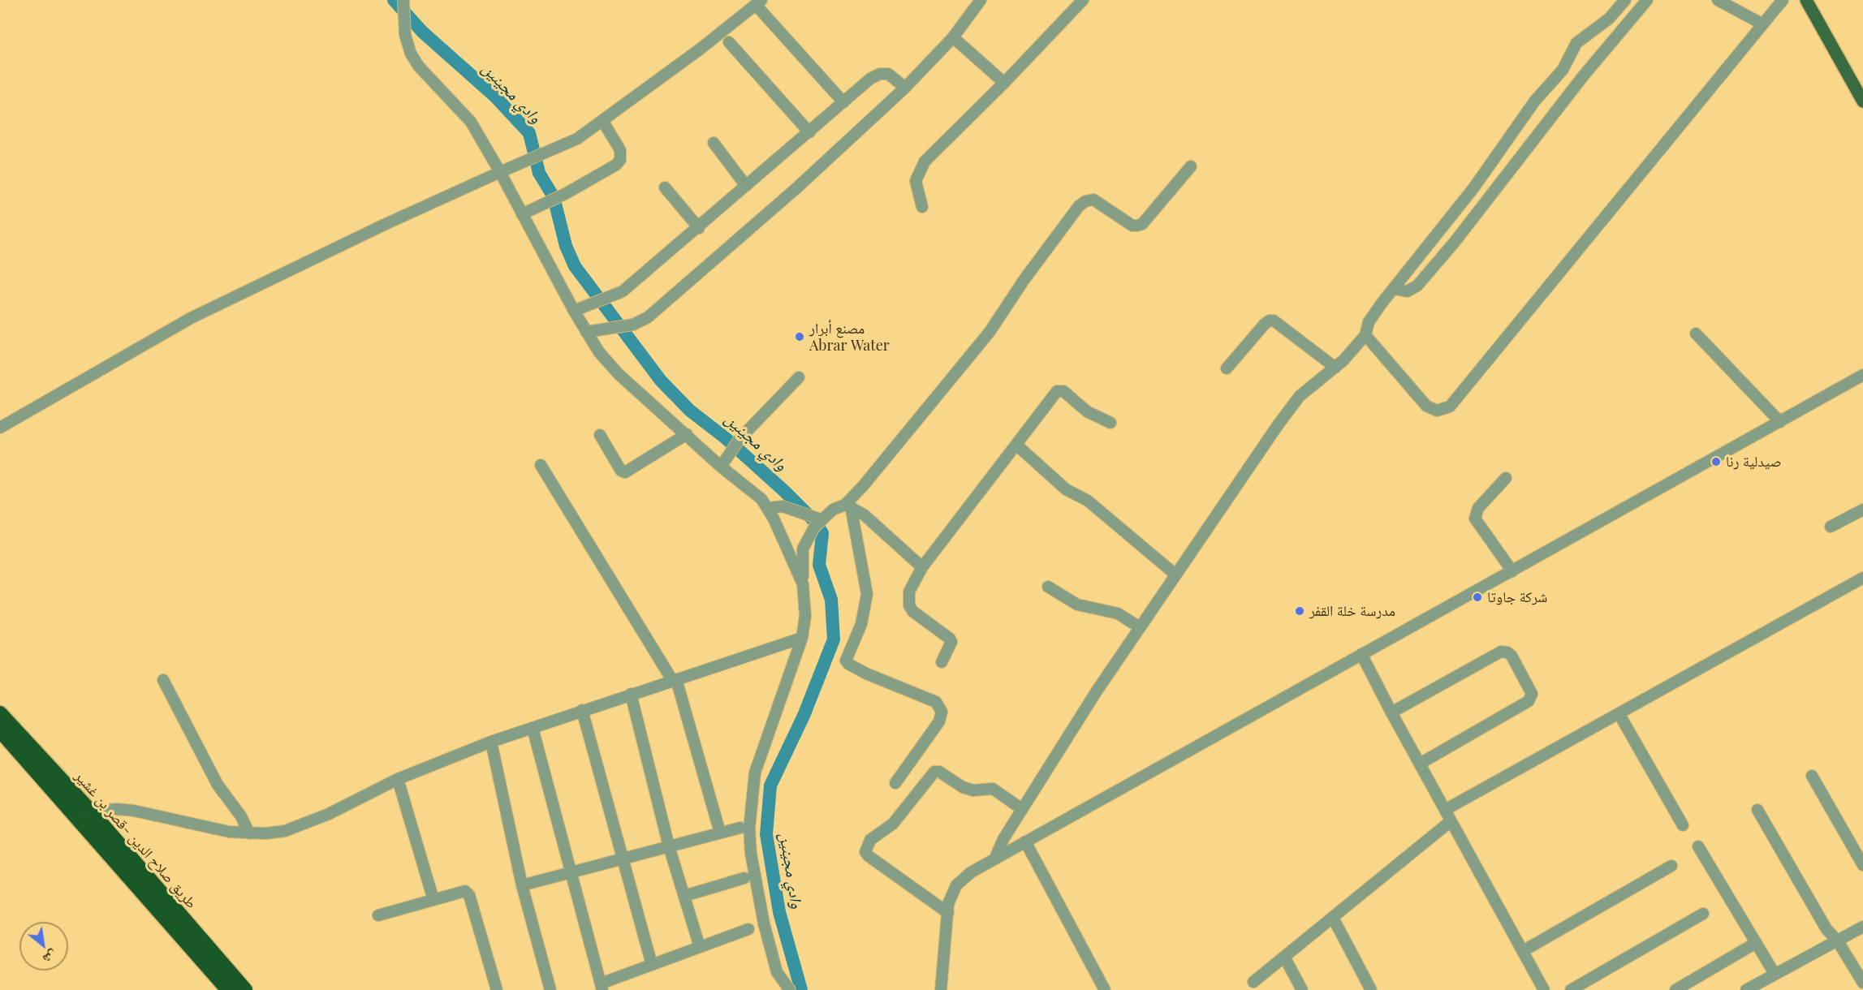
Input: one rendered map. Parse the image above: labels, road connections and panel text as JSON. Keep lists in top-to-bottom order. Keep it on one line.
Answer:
{"streets":{"highway":["طريق صلاح الدين -قصر بن غشير"]},"water":["وادي مجينين"],"places":["مصنع أبرار Abrar Water","صيدلية رنا","شركة جاوتا","مدرسة خلة القفر"],"north":"bottom right"}
